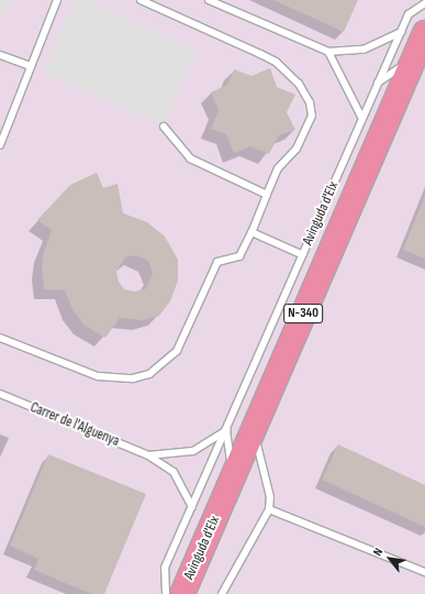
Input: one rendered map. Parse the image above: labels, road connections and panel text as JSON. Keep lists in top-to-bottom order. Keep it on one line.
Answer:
{"streets":{"highway":["Avinguda d'Elx","N-340"],"lane":["Carrer de l'Alguenya"]},"crossings":[["Avinguda d'Elx","Carrer de l'Alguenya"]],"north":"top left"}
